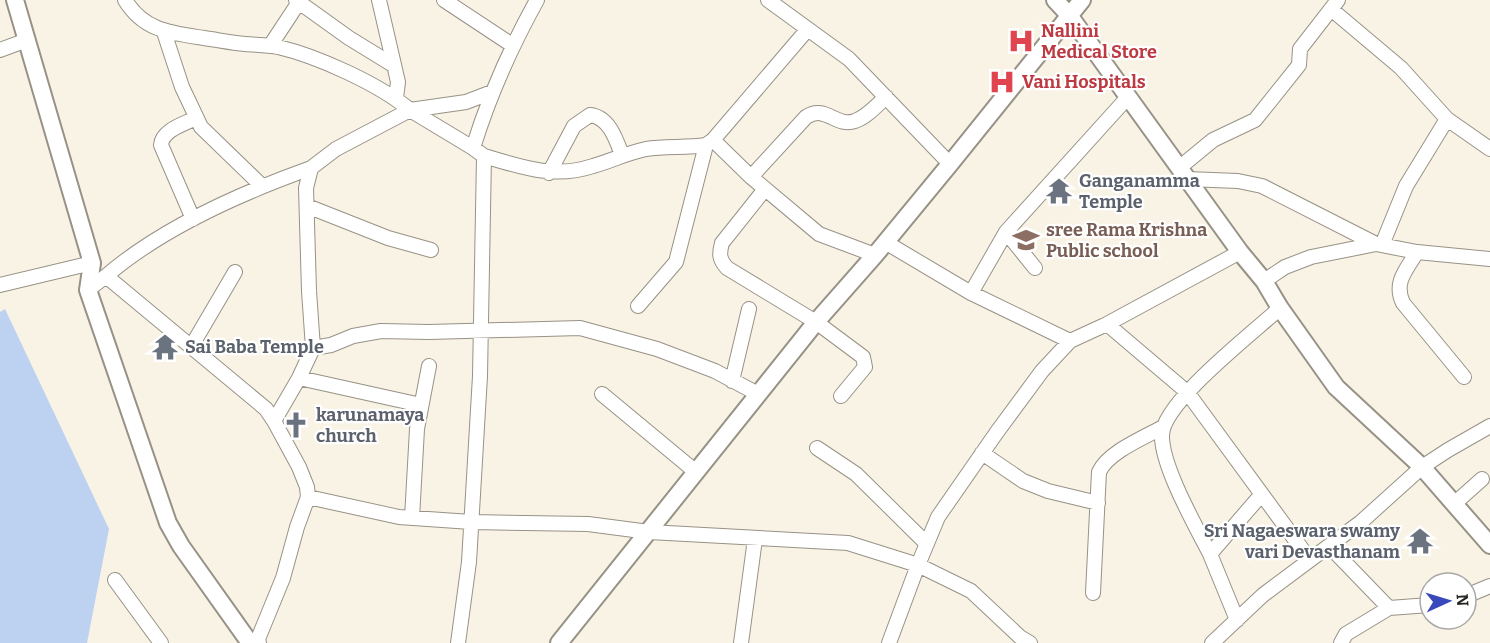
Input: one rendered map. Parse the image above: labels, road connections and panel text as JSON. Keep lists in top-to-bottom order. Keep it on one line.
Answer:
{"places":{"hospital":["Nallini Medical Store","Vani Hospitals"],"temple":["Ganganamma Temple","Sai Baba Temple","Sri Nagaeswara swamy vari Devasthanam"],"school or university":["sree Rama Krishna Public school"],"church":["karunamaya church"]},"north":"right"}
